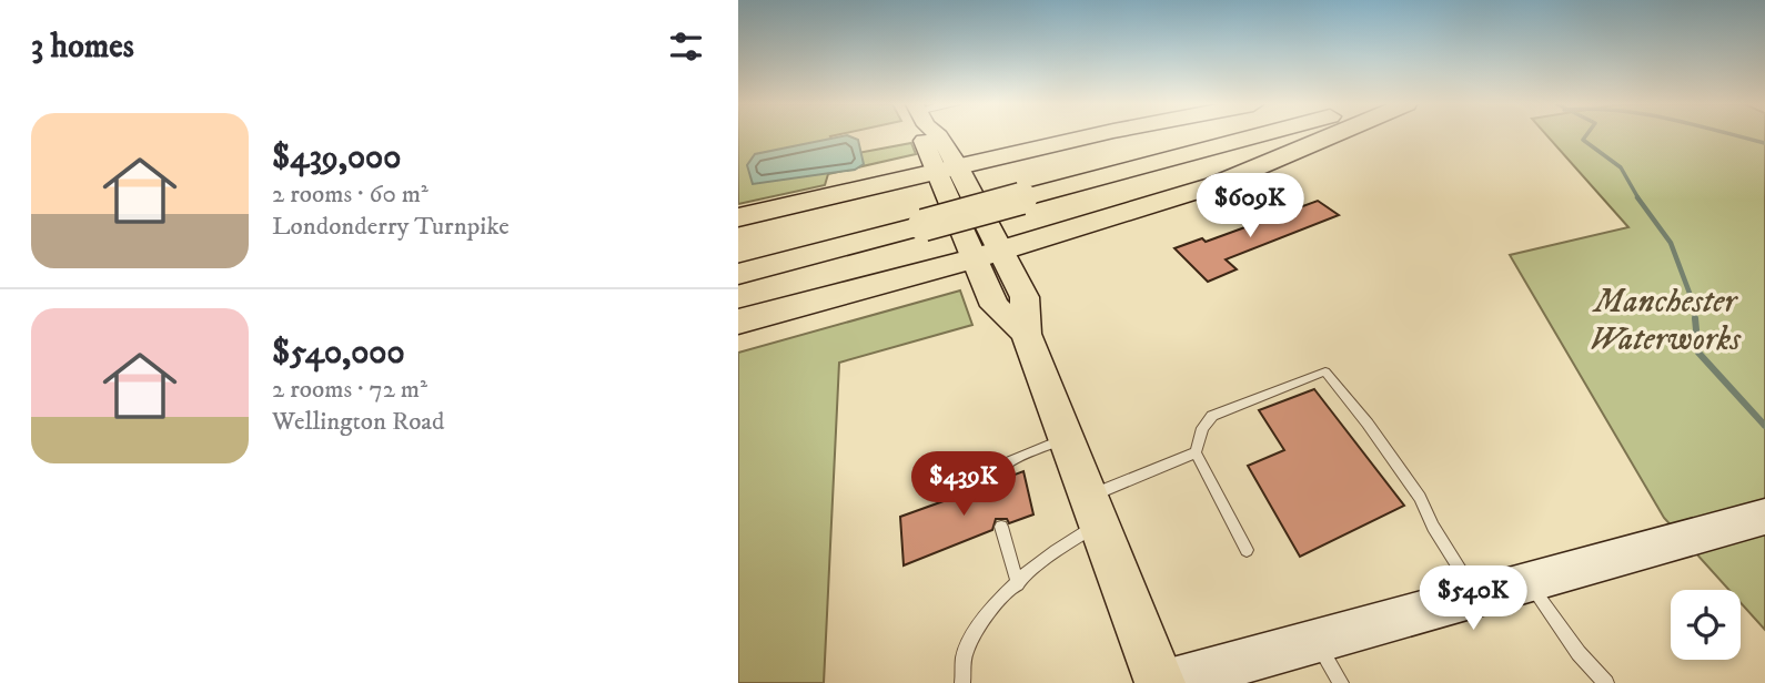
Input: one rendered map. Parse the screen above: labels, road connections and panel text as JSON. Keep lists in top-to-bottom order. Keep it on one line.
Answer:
{"parks":["Manchester Waterworks"],"page":{"heading":"3 homes","list":[{"name":"$439,000","note":"2 rooms · 60 m² · Londonderry Turnpike"},{"name":"$540,000","note":"2 rooms · 72 m² · Wellington Road"}],"price":["$609K","$439K","$540K"]}}
